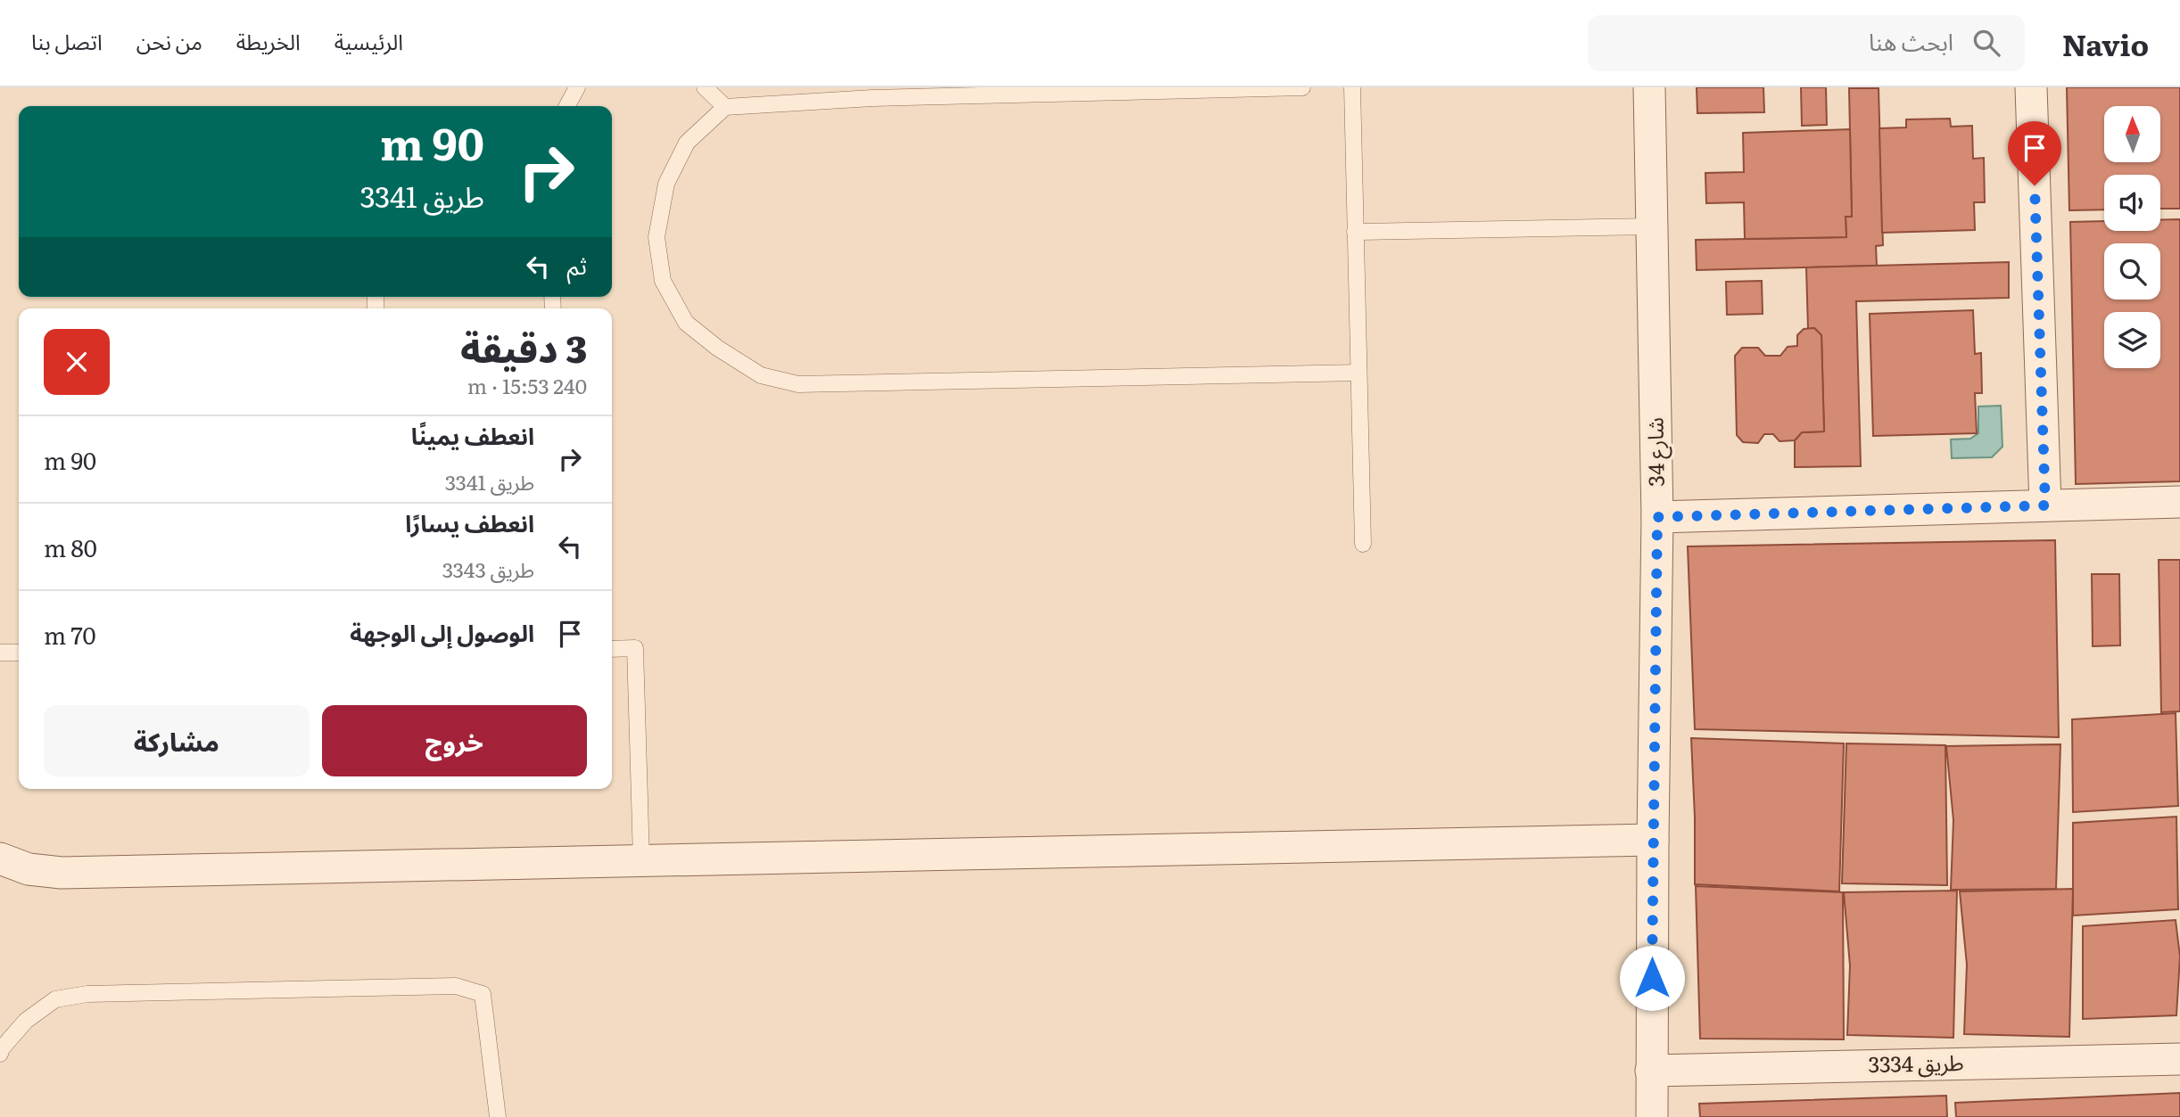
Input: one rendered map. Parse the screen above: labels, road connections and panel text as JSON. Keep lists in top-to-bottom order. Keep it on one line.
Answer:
{"streets":{"street":["شارع 34","طريق 3334"]},"crossings":[["شارع 34","طريق 3334"]],"north":"top","page":{"header":"Navio","search":"ابحث هنا","nav":["الرئيسية","الخريطة","من نحن","اتصل بنا"],"turn":["90 m","طريق 3341"],"then":"ثم","heading":["3 دقيقة","240 m · 15:53"],"list":[{"name":"انعطف يمينًا","note":"طريق 3341","value":"90 m"},{"name":"انعطف يسارًا","note":"طريق 3343","value":"80 m"},{"name":"الوصول إلى الوجهة","value":"70 m"}],"buttons":["خروج","مشاركة"]}}
